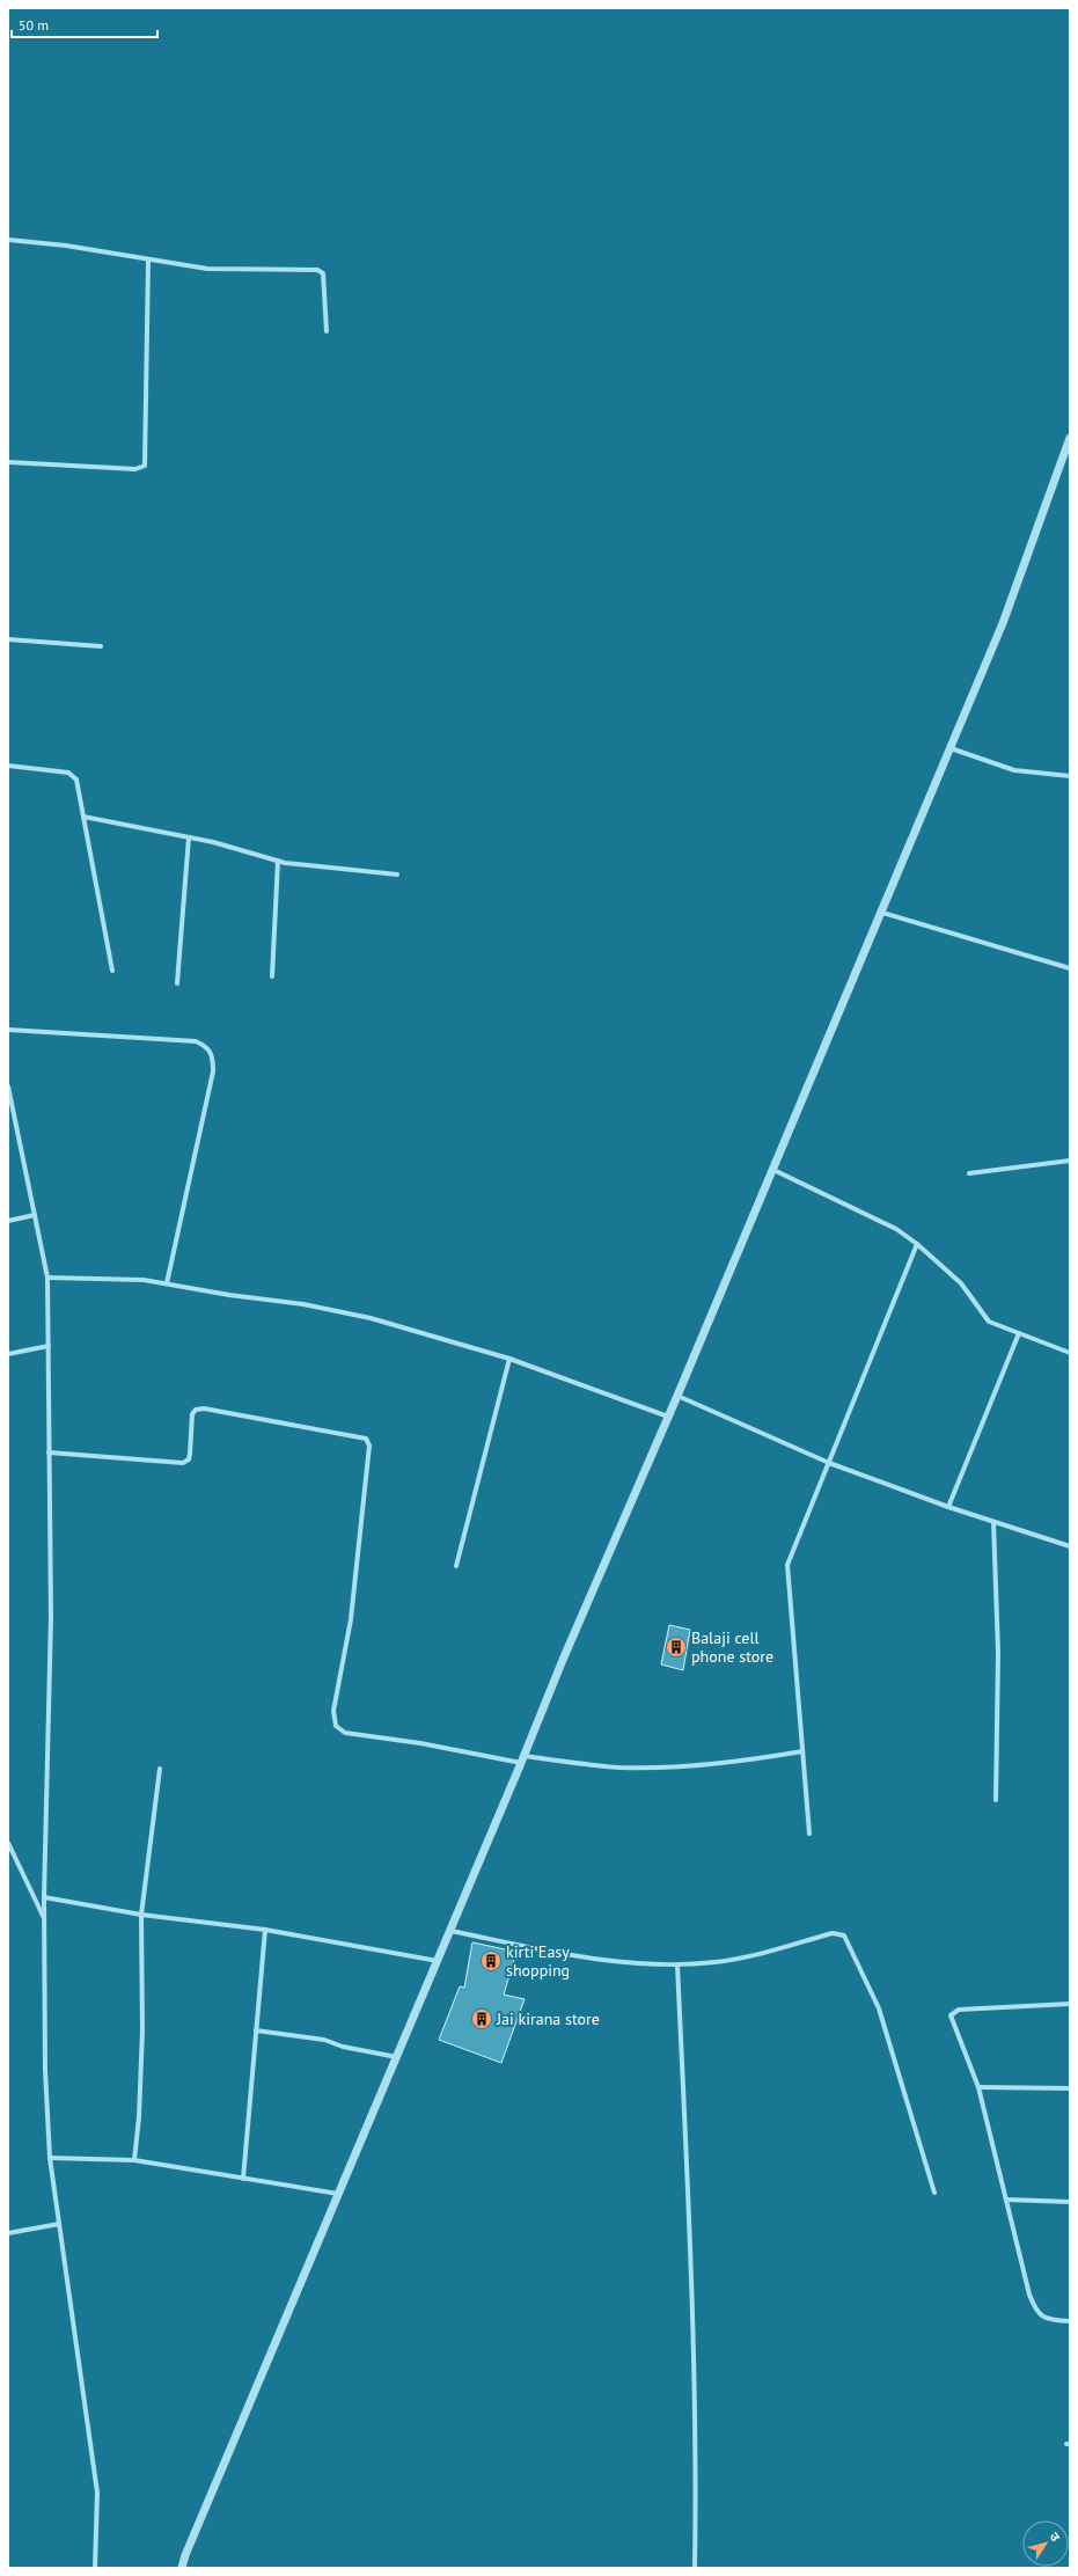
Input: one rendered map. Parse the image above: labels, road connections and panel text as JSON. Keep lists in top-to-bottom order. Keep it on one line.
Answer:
{"places":{"building":["Balaji cell phone store","kirti Easy shopping","Jai kirana store"]},"scale_bar":"50 m","north":"top right"}
